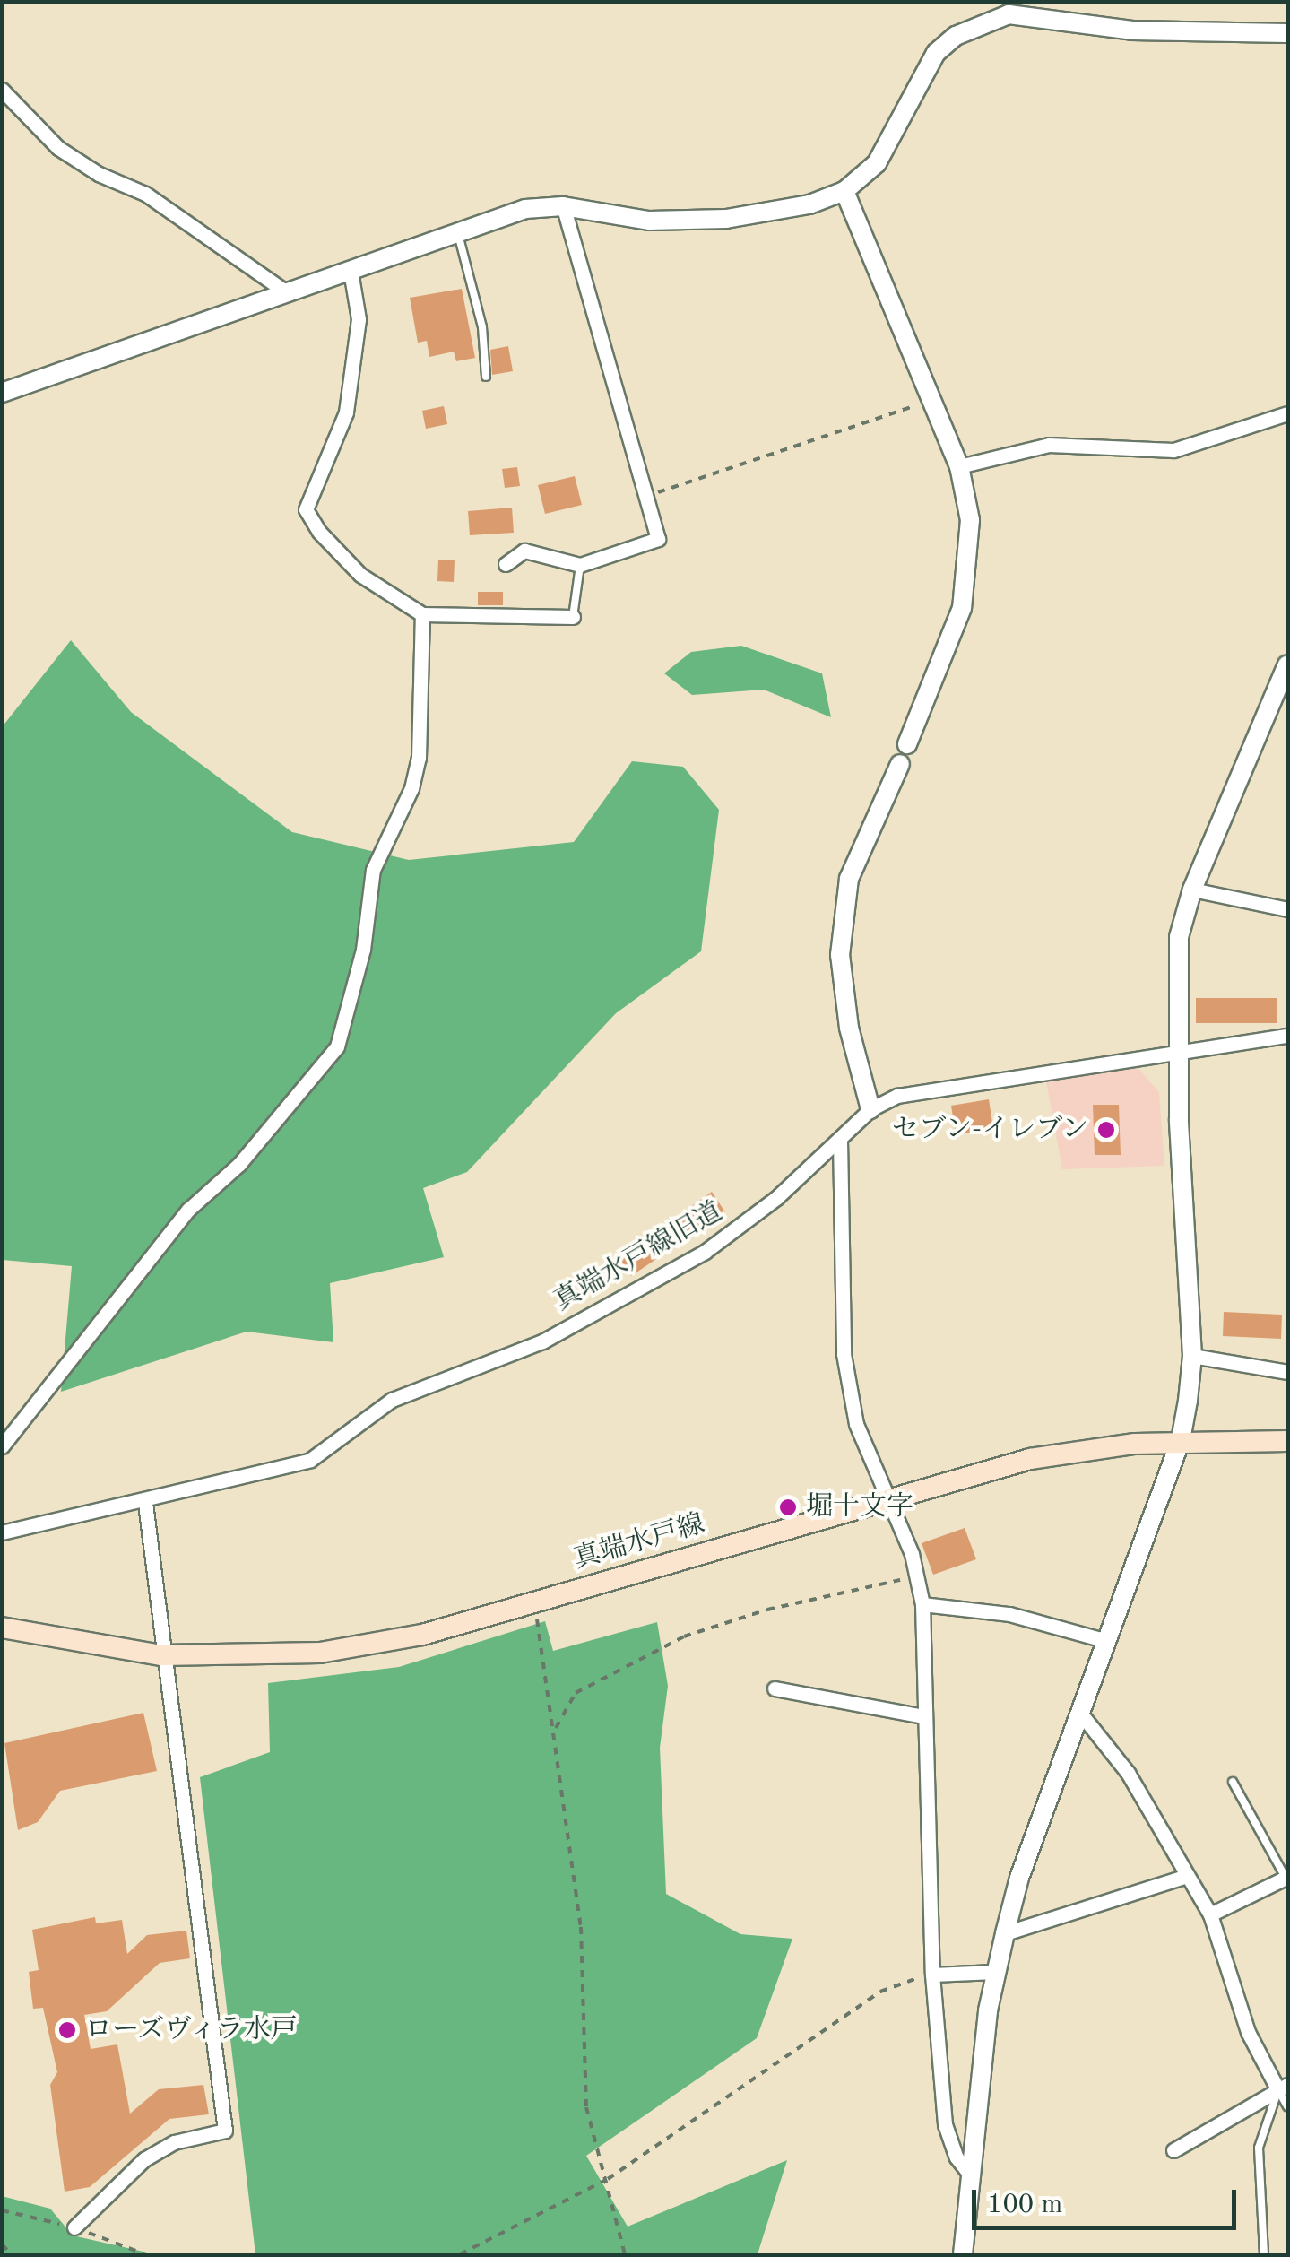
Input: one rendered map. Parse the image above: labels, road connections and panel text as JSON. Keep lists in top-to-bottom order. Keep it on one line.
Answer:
{"streets":{"main road":["真端水戸線"],"street":["真端水戸線旧道"]},"places":["セブン-イレブン","堀十文字","ローズヴィラ水戸"],"scale_bar":"100 m"}
